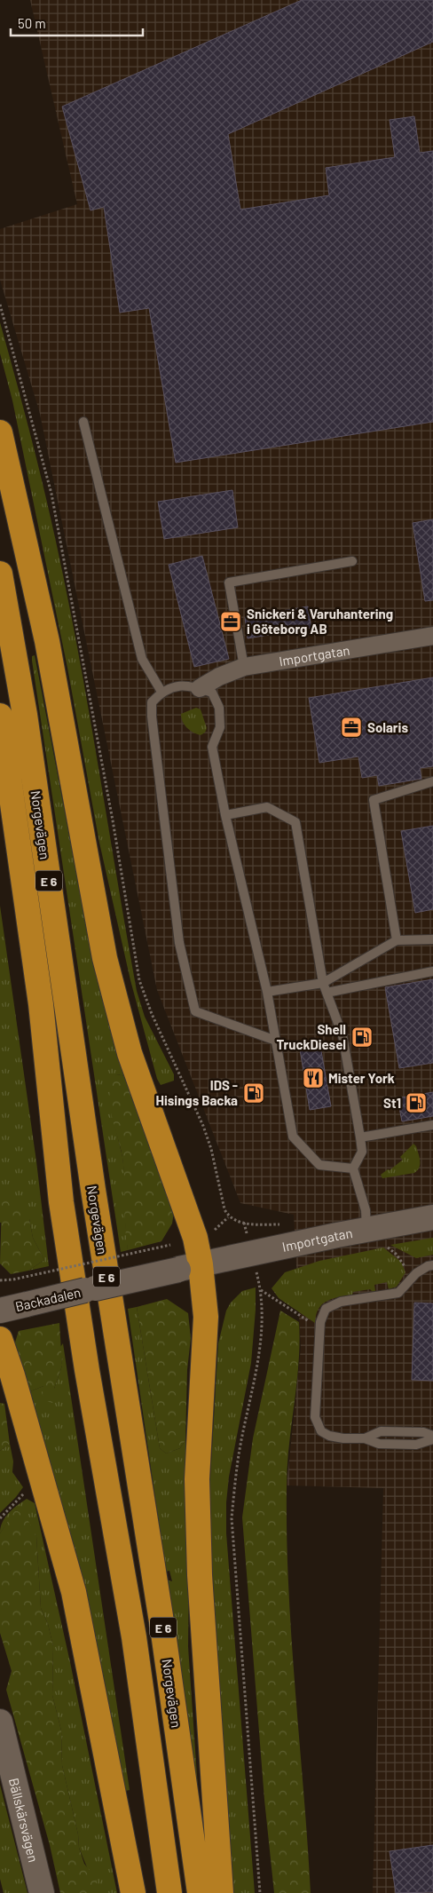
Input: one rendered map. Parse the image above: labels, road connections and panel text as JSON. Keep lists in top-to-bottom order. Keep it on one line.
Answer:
{"streets":{"highway":["Norgevägen","E 6"],"street":["Importgatan","Backadalen","Bällskärsvägen"]},"crossings":[["Importgatan","Backadalen"]],"places":{"office":["Snickeri & Varuhantering i Göteborg AB","Solaris"],"fuel station":["Shell TruckDiesel","IDS - Hisings Backa","St1"],"restaurant":["Mister York"]},"scale_bar":"50 m"}
